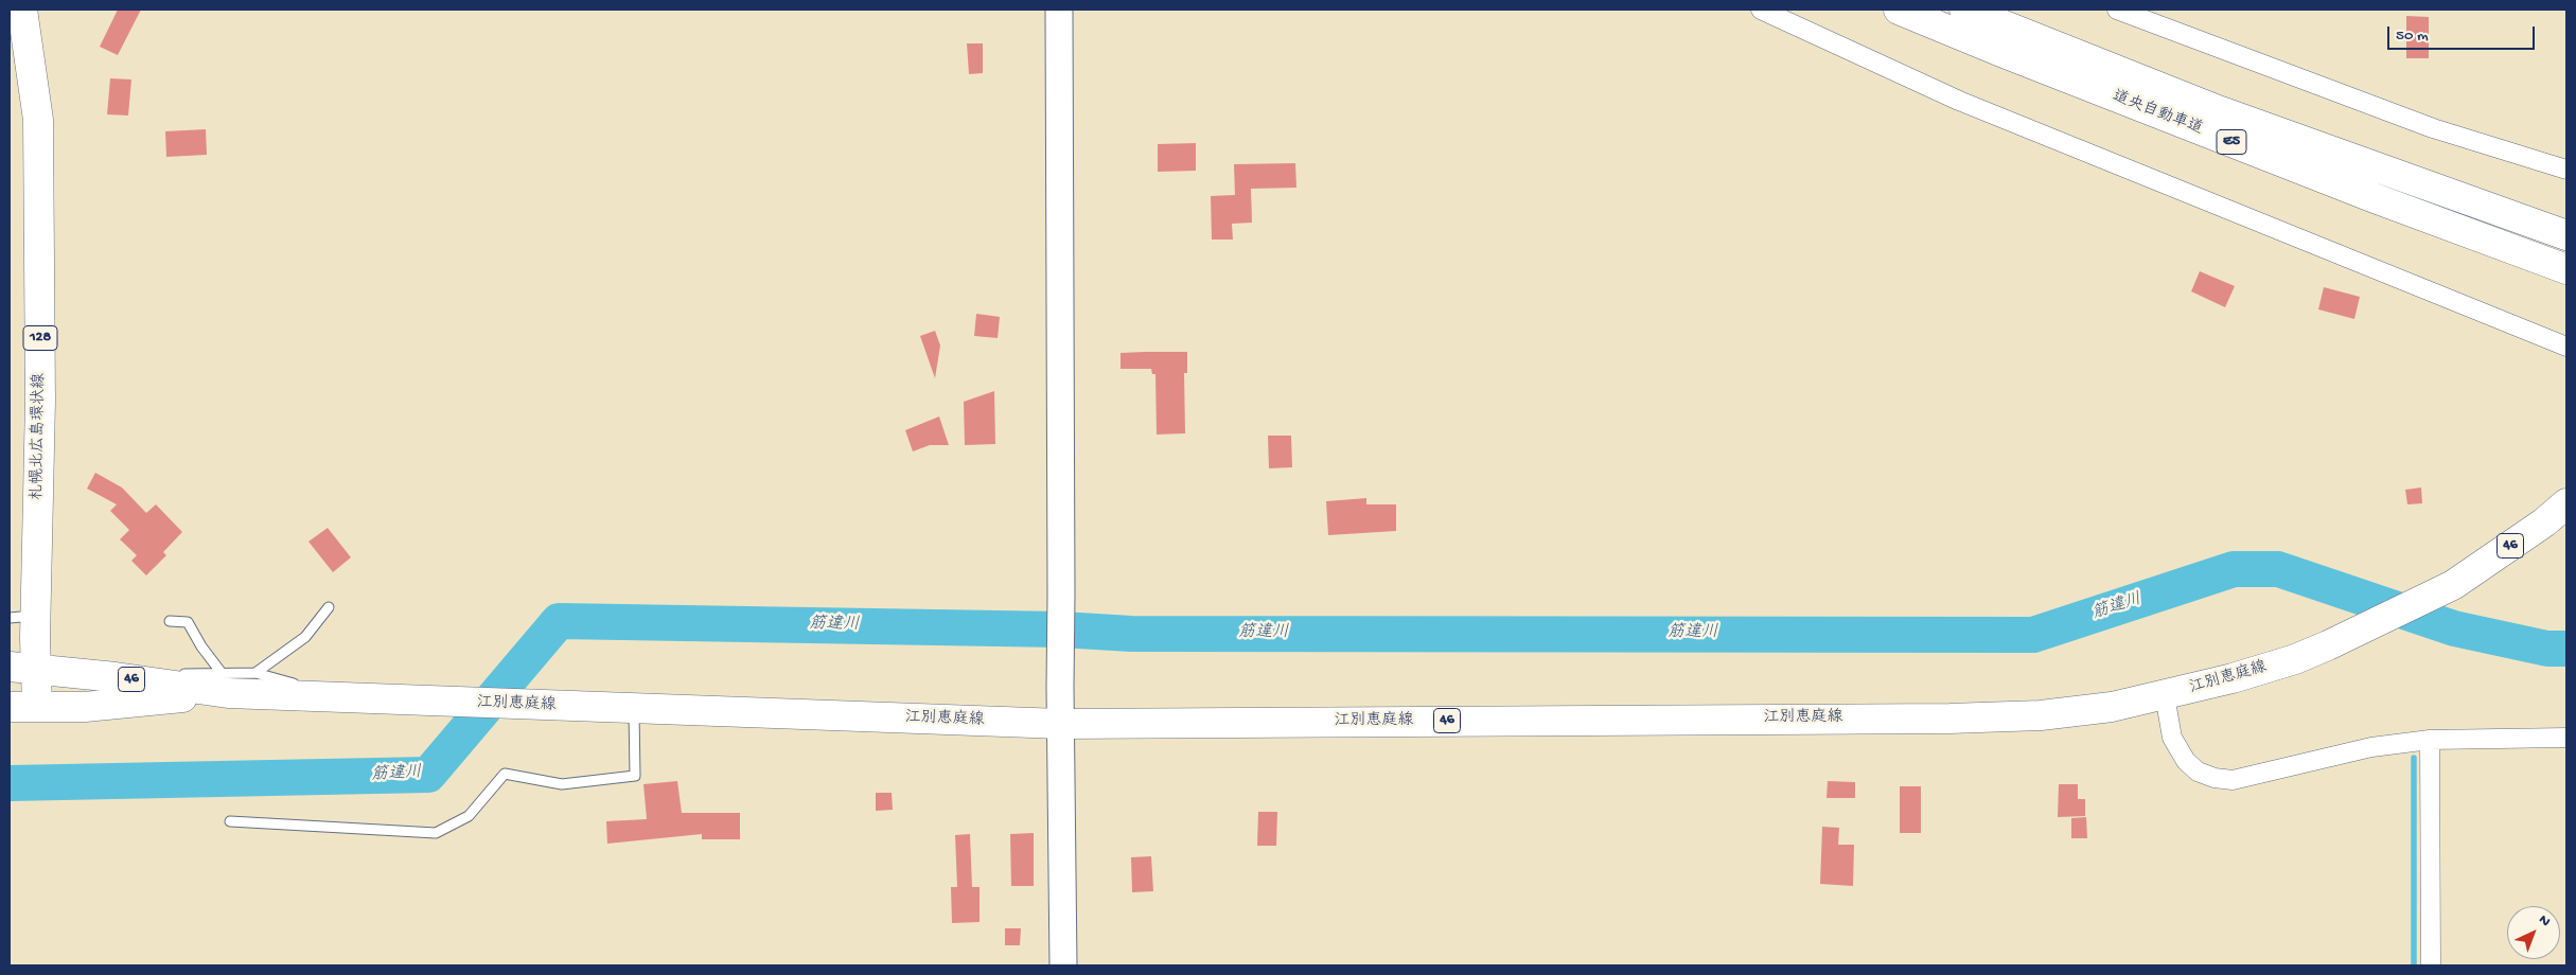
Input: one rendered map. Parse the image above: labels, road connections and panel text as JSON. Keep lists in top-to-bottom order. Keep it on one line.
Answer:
{"streets":{"main road":["道央自動車道","E5","128","札幌北広島環状線","46","江別恵庭線"]},"crossings":[["札幌北広島環状線","江別恵庭線"]],"water":["筋違川"],"scale_bar":"50 m","north":"top right"}
